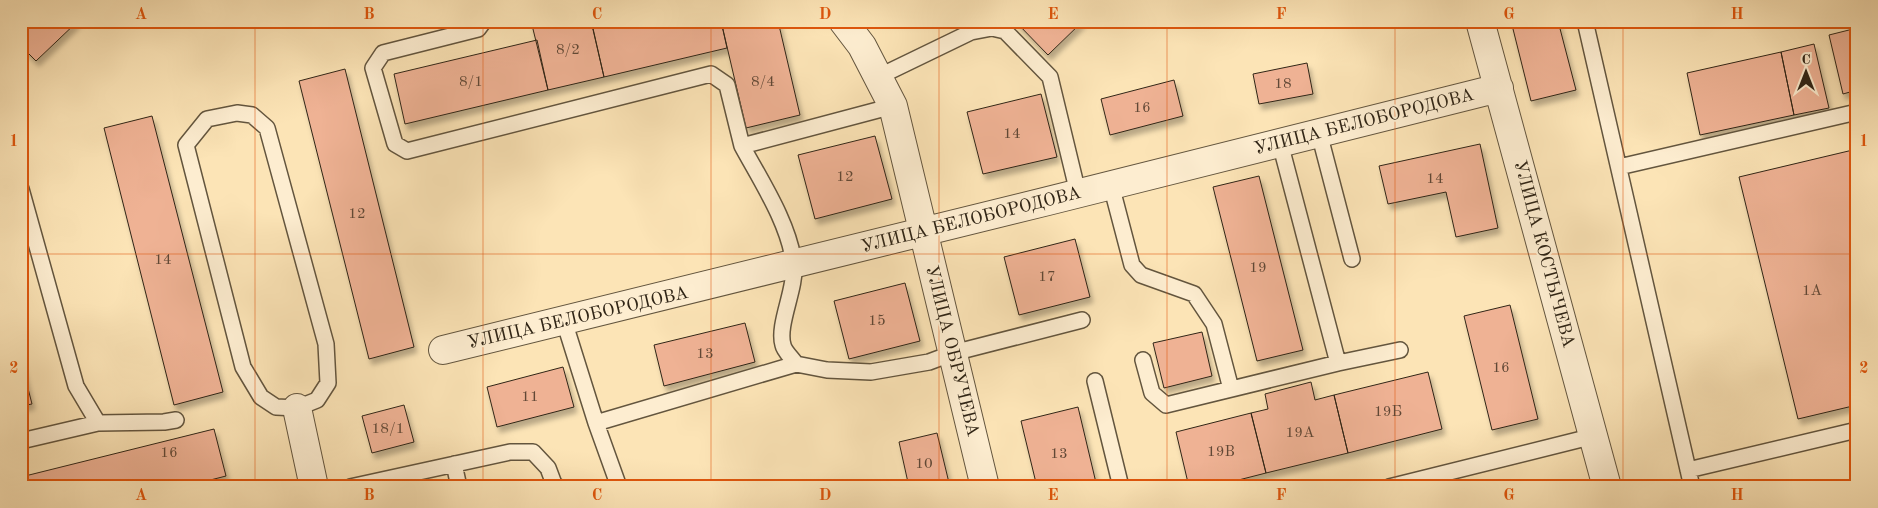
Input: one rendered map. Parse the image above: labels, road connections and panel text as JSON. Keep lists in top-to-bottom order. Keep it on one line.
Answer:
{"streets":{"street":["УЛИЦА БЕЛОБОРОДОВА","УЛИЦА КОСТЫЧЕВА","УЛИЦА ОБРУЧЕВА"]},"crossings":[["УЛИЦА БЕЛОБОРОДОВА","УЛИЦА КОСТЫЧЕВА"],["УЛИЦА БЕЛОБОРОДОВА","УЛИЦА ОБРУЧЕВА"]],"house_numbers":["8/2","8/1","8/4","18","16","14","12","14","12","14","19","17","1А","15","13","16","11","19Б","18/1","19А","19В","16","13","10"],"north":"top","grid":{"columns":["A","B","C","D","E","F","G","H"],"rows":["1","2"]}}
